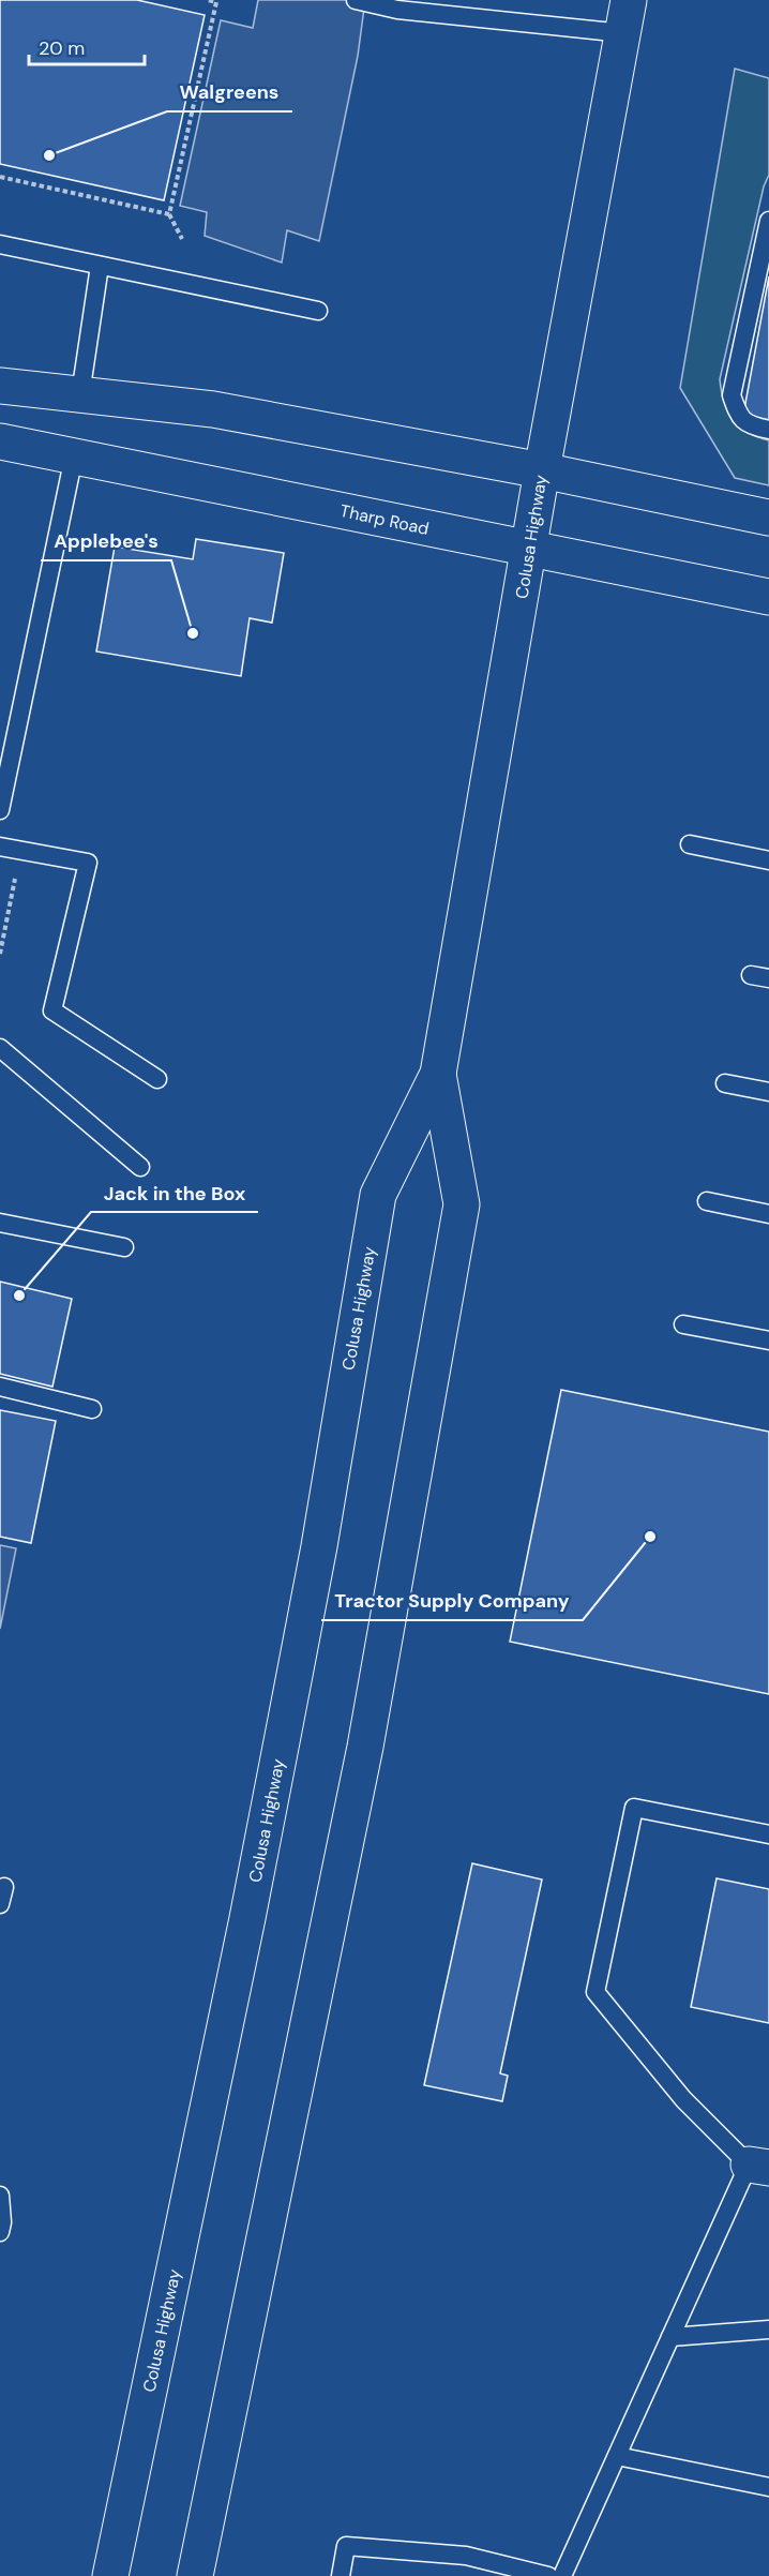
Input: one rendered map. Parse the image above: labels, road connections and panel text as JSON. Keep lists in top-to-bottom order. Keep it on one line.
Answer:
{"streets":{"main road":["Tharp Road","Colusa Highway"]},"crossings":[["Tharp Road","Colusa Highway"]],"places":["Walgreens","Applebee's","Jack in the Box","Tractor Supply Company"],"scale_bar":"20 m"}
